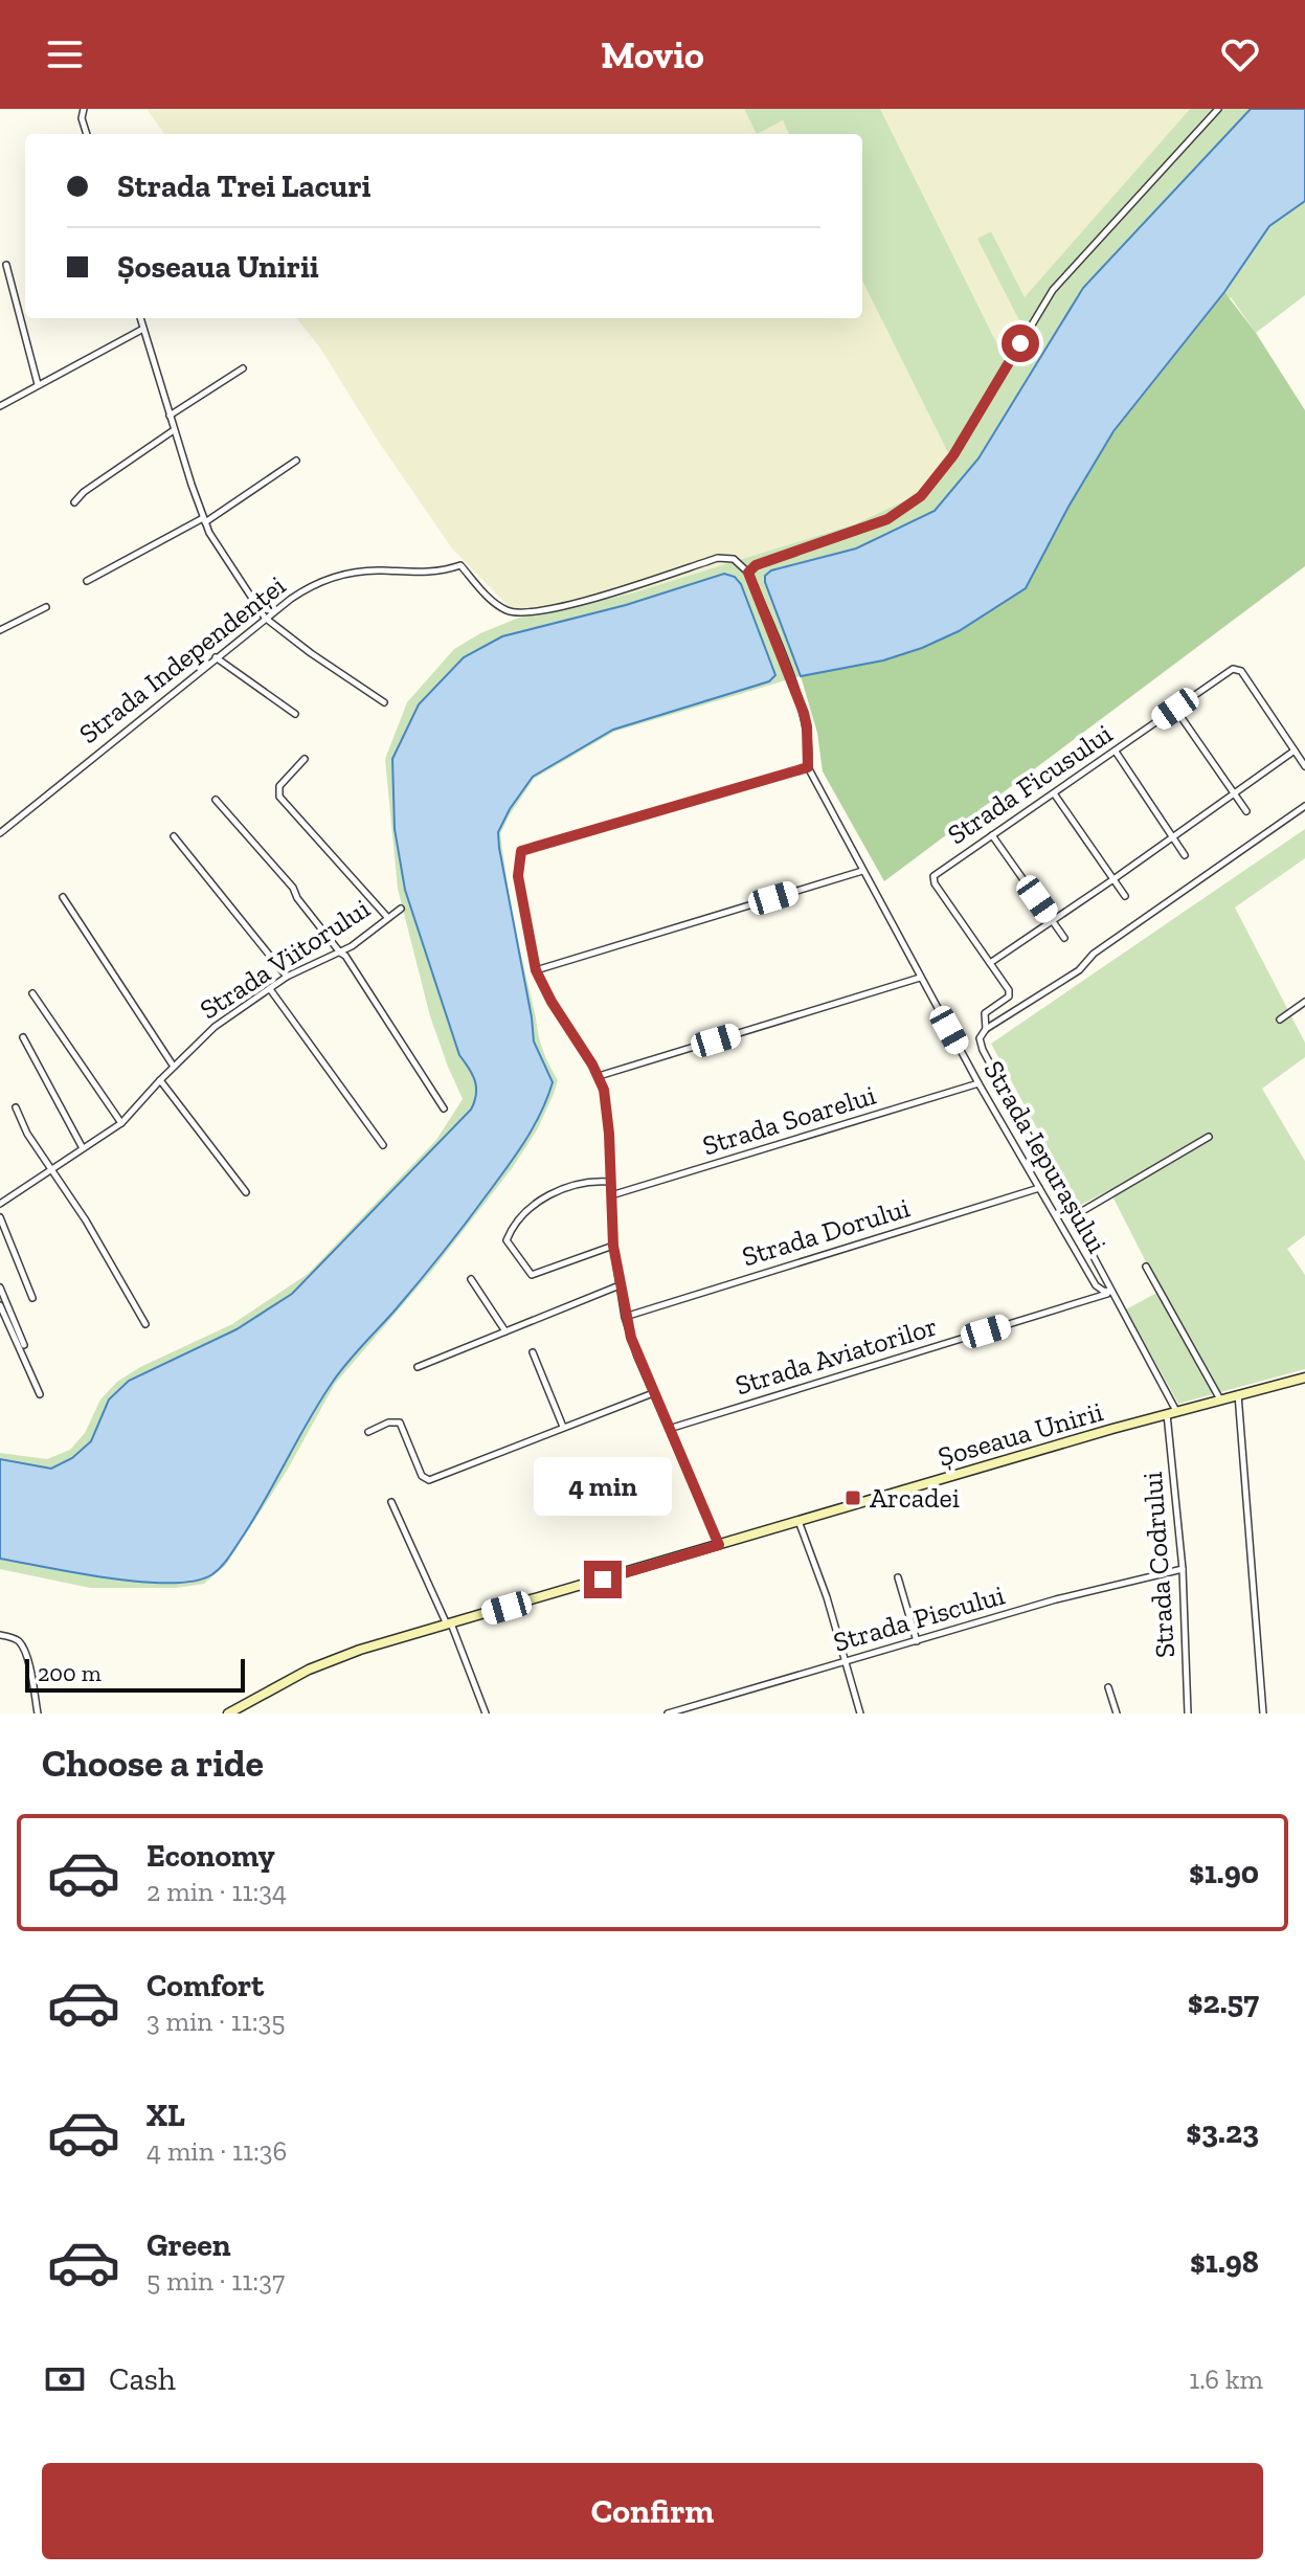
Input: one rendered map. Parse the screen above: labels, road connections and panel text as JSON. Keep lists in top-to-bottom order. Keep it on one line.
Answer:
{"streets":{"main road":["Șoseaua Unirii"],"street":["Strada Independenței","Strada Ficusului","Strada Viitorului","Strada Soarelui","Strada Iepurașului","Strada Dorului","Strada Aviatorilor","Strada Codrului","Strada Piscului"]},"crossings":[["Strada Ficusului","Strada Iepurașului"],["Strada Soarelui","Strada Iepurașului"],["Strada Iepurașului","Strada Dorului"],["Strada Iepurașului","Strada Aviatorilor"],["Strada Iepurașului","Șoseaua Unirii"],["Strada Iepurașului","Strada Codrului"],["Șoseaua Unirii","Strada Codrului"],["Strada Codrului","Strada Piscului"]],"places":{"transit":["Arcadei"]},"scale_bar":"200 m","page":{"header":"Movio","banner":["Strada Trei Lacuri","Șoseaua Unirii"],"bubble":"4 min","scale":"200 m","heading":"Choose a ride","list":[{"name":"Economy","note":"2 min · 11:34","value":"$1.90"},{"name":"Comfort","note":"3 min · 11:35","value":"$2.57"},{"name":"XL","note":"4 min · 11:36","value":"$3.23"},{"name":"Green","note":"5 min · 11:37","value":"$1.98"}],"pay":["Cash","1.6 km"],"buttons":"Confirm"}}
